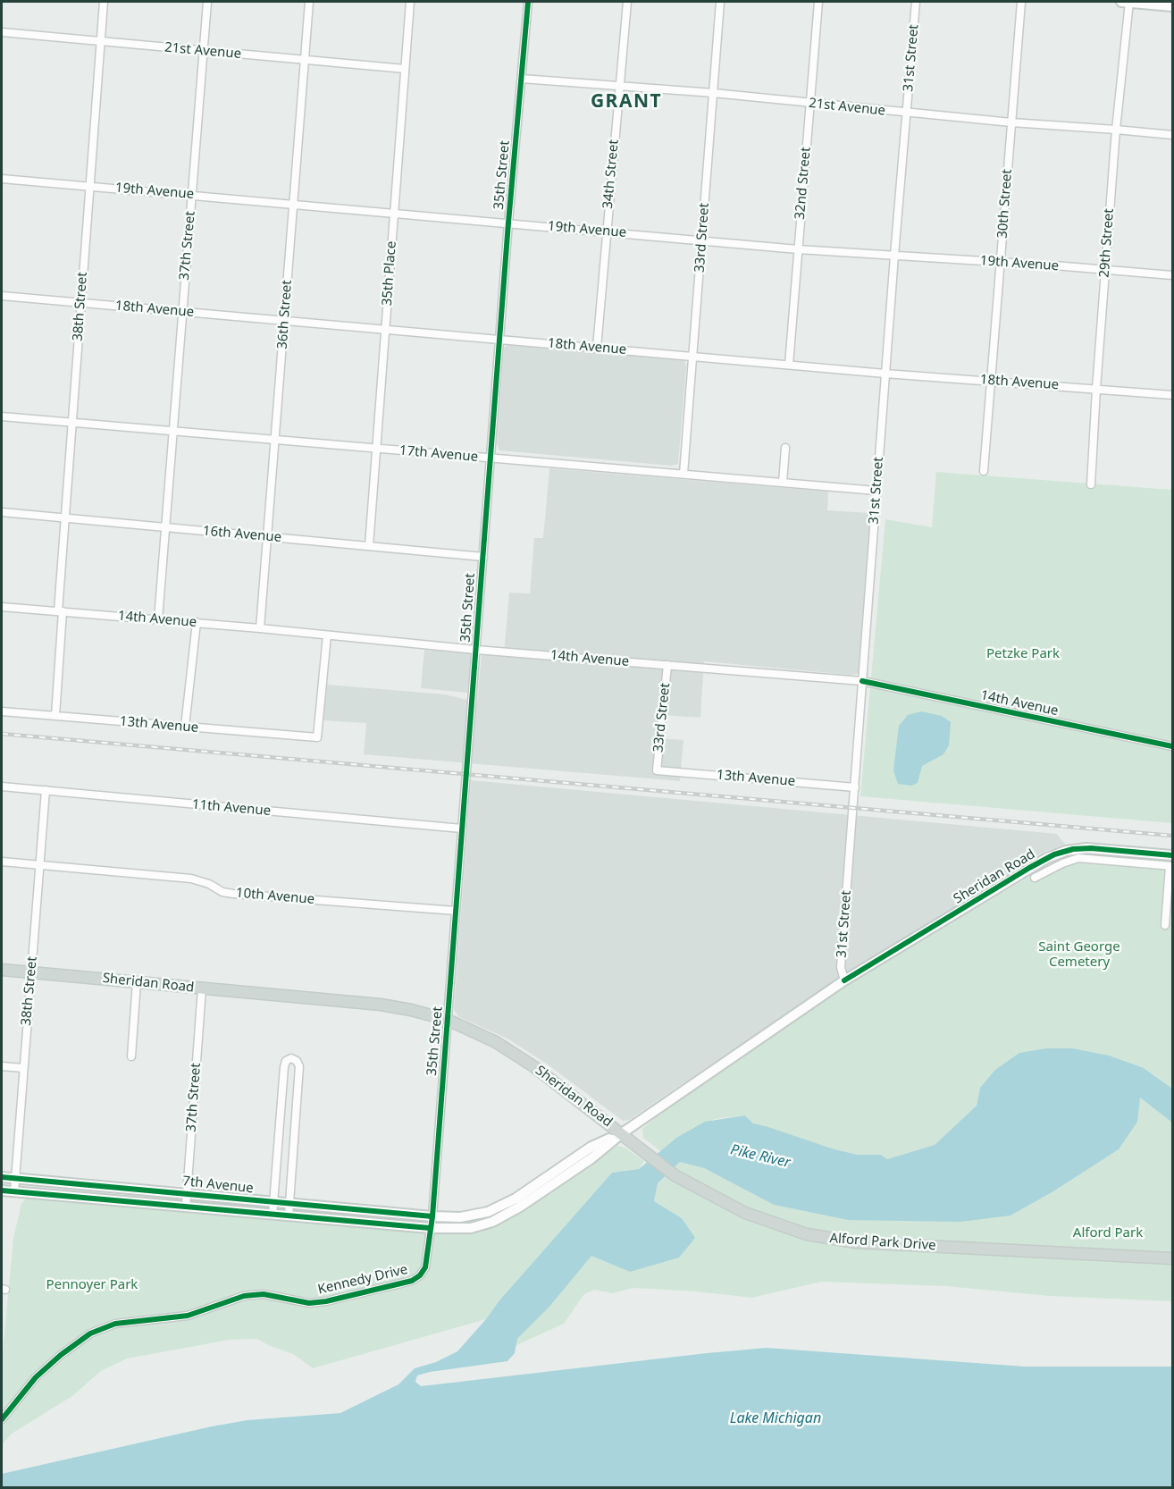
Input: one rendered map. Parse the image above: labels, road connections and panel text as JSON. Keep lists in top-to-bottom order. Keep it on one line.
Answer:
{"streets":{"main road":["Sheridan Road","Alford Park Drive"],"street":["21st Avenue","31st Street","34th Street","35th Street","32nd Street","19th Avenue","30th Street","33rd Street","29th Street","37th Street","35th Place","38th Street","18th Avenue","36th Street","17th Avenue","16th Avenue","14th Avenue","13th Avenue","11th Avenue","10th Avenue","7th Avenue","Kennedy Drive"]},"crossings":[["21st Avenue","31st Street"],["21st Avenue","34th Street"],["21st Avenue","35th Street"],["21st Avenue","32nd Street"],["21st Avenue","30th Street"],["21st Avenue","33rd Street"],["21st Avenue","29th Street"],["21st Avenue","37th Street"],["21st Avenue","35th Place"],["21st Avenue","38th Street"],["21st Avenue","36th Street"],["31st Street","19th Avenue"],["31st Street","18th Avenue"],["31st Street","17th Avenue"],["31st Street","14th Avenue"],["31st Street","13th Avenue"],["31st Street","Sheridan Road"],["34th Street","19th Avenue"],["34th Street","18th Avenue"],["35th Street","19th Avenue"],["35th Street","18th Avenue"],["35th Street","17th Avenue"],["35th Street","16th Avenue"],["35th Street","14th Avenue"],["35th Street","11th Avenue"],["35th Street","Sheridan Road"],["35th Street","10th Avenue"],["35th Street","7th Avenue"],["35th Street","Kennedy Drive"],["32nd Street","19th Avenue"],["32nd Street","18th Avenue"],["19th Avenue","30th Street"],["19th Avenue","33rd Street"],["19th Avenue","29th Street"],["19th Avenue","37th Street"],["19th Avenue","35th Place"],["19th Avenue","38th Street"],["19th Avenue","36th Street"],["30th Street","18th Avenue"],["33rd Street","18th Avenue"],["33rd Street","17th Avenue"],["33rd Street","14th Avenue"],["33rd Street","13th Avenue"],["29th Street","18th Avenue"],["37th Street","18th Avenue"],["37th Street","17th Avenue"],["37th Street","16th Avenue"],["37th Street","14th Avenue"],["37th Street","Sheridan Road"],["37th Street","7th Avenue"],["35th Place","18th Avenue"],["35th Place","17th Avenue"],["35th Place","16th Avenue"],["38th Street","18th Avenue"],["38th Street","17th Avenue"],["38th Street","16th Avenue"],["38th Street","14th Avenue"],["38th Street","13th Avenue"],["38th Street","11th Avenue"],["38th Street","Sheridan Road"],["38th Street","10th Avenue"],["38th Street","7th Avenue"],["18th Avenue","36th Street"],["36th Street","17th Avenue"],["36th Street","16th Avenue"],["36th Street","14th Avenue"],["14th Avenue","13th Avenue"],["Sheridan Road","7th Avenue"],["Sheridan Road","Alford Park Drive"],["7th Avenue","Alford Park Drive"],["7th Avenue","Kennedy Drive"]],"districts":["GRANT"],"water":["Pike River","Lake Michigan"],"parks":["Petzke Park","Saint George Cemetery","Alford Park","Pennoyer Park"]}
